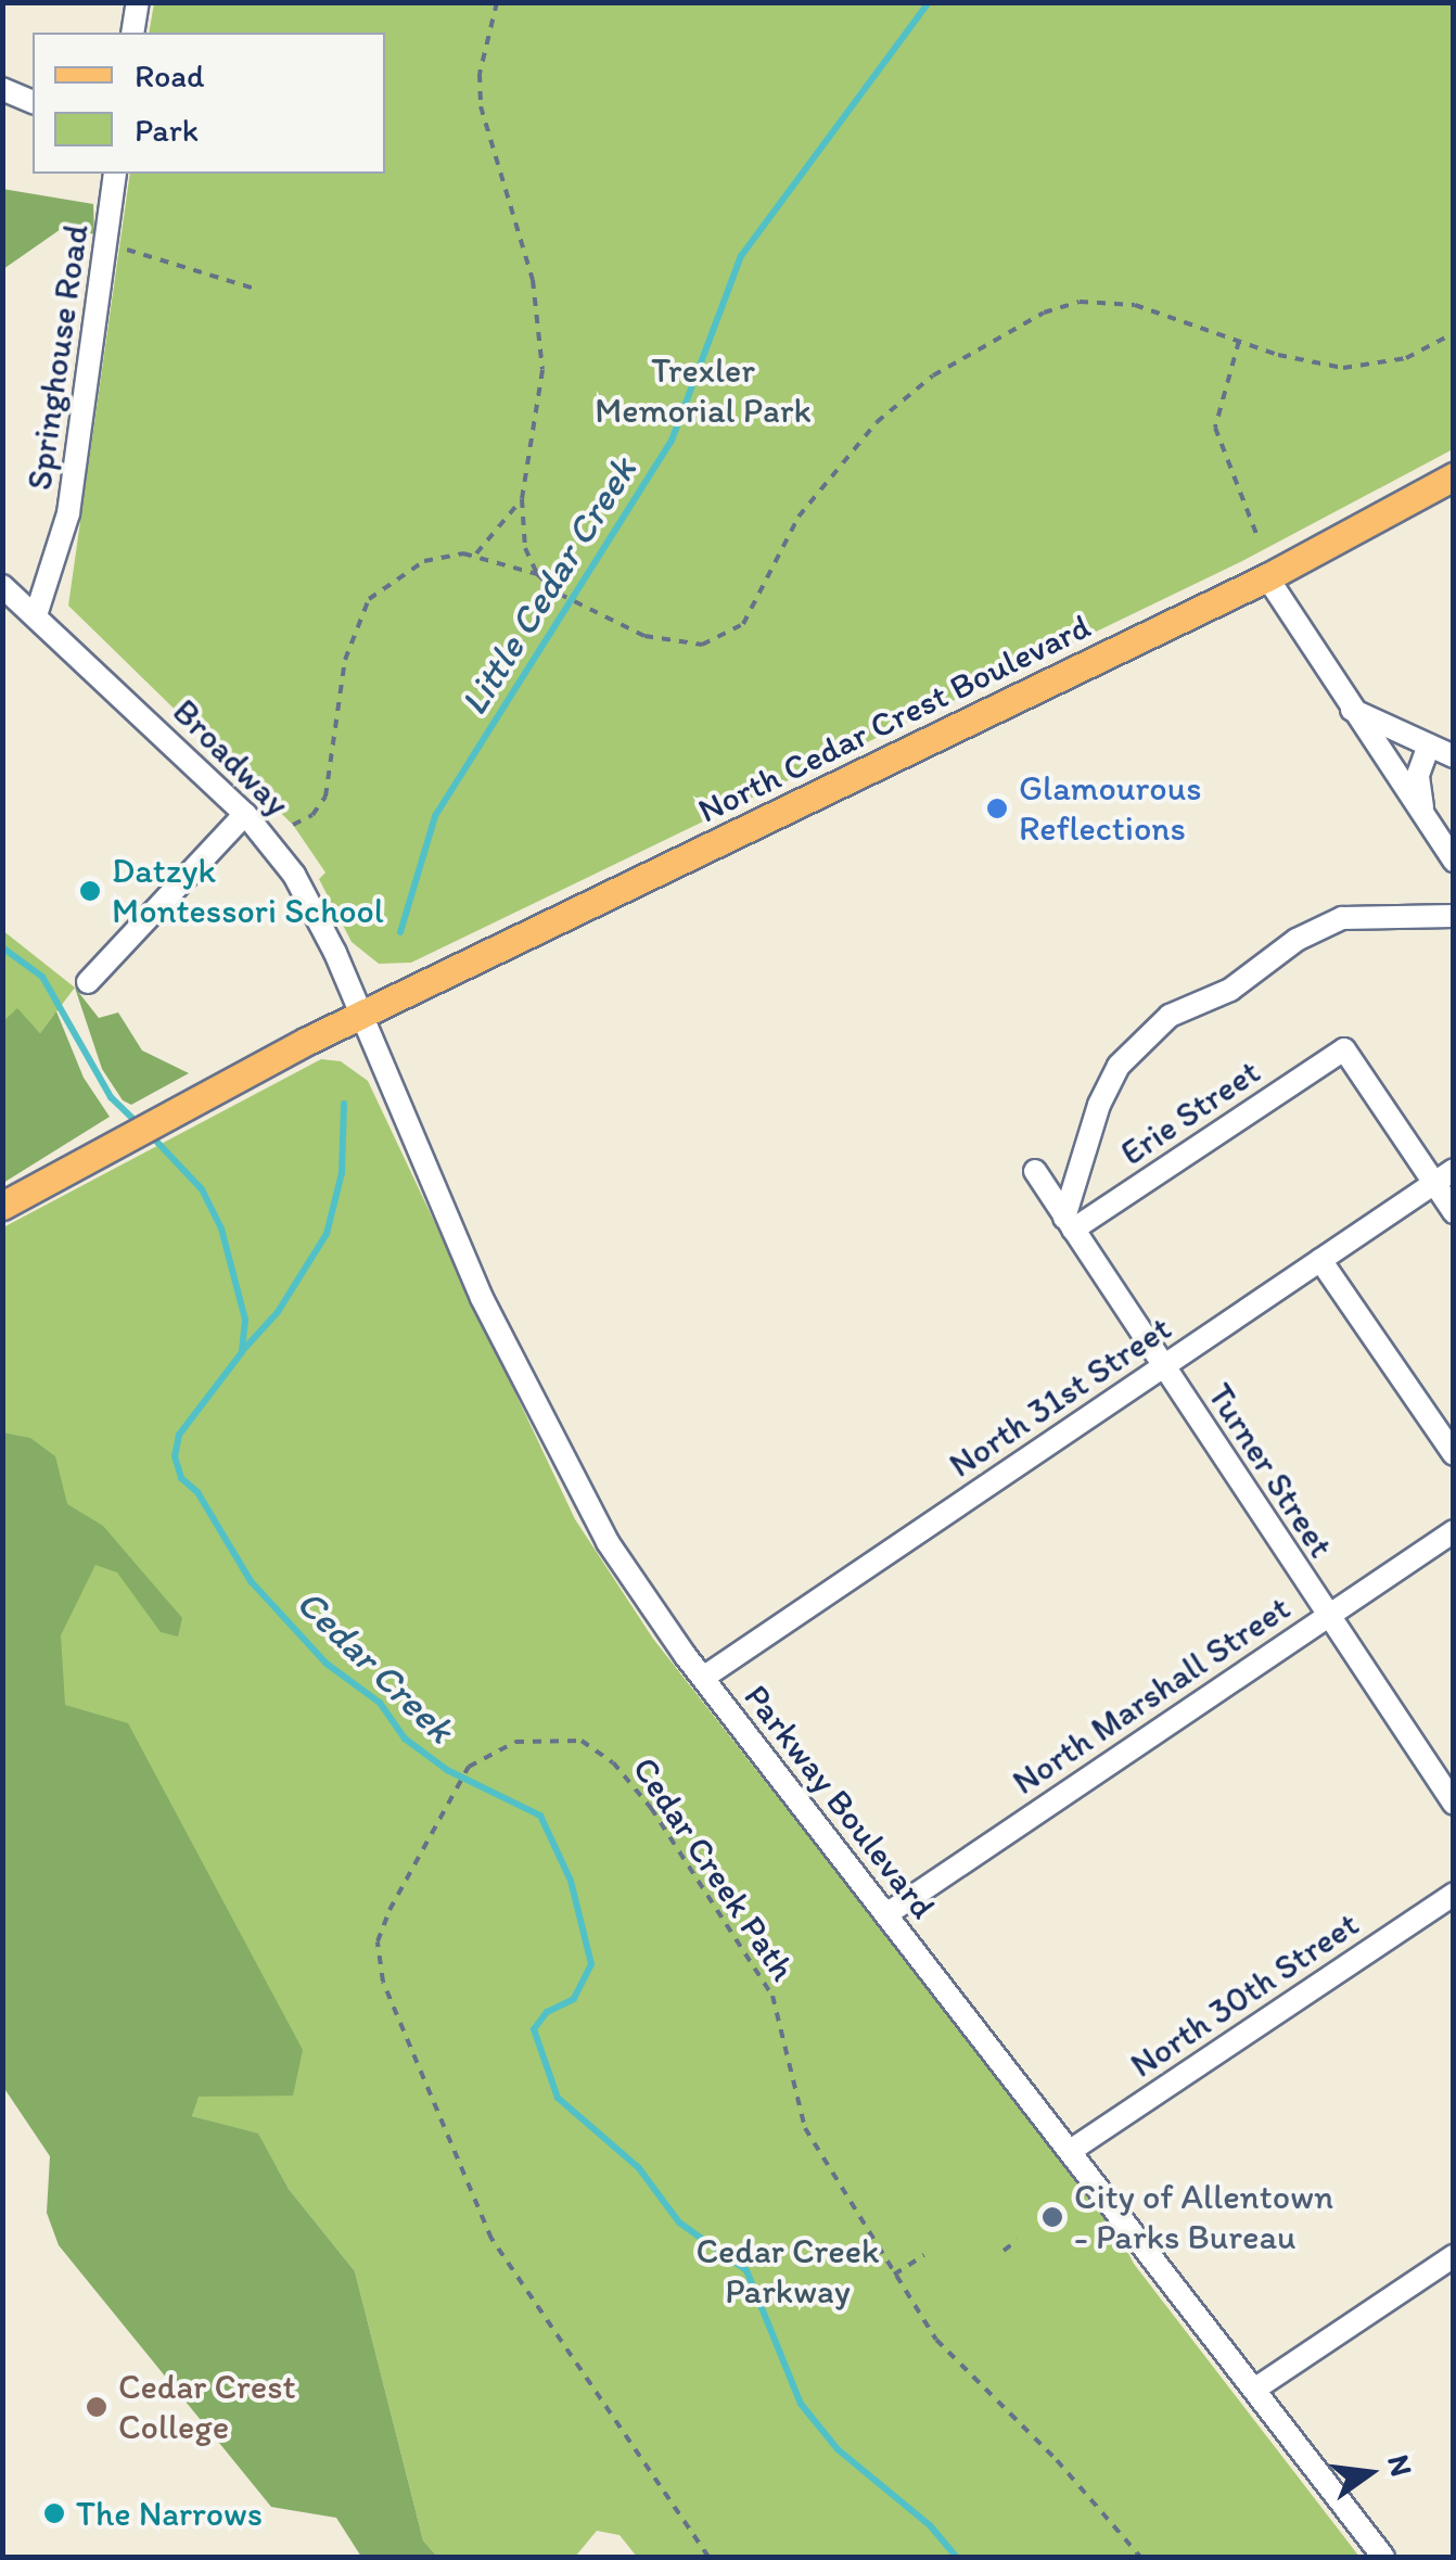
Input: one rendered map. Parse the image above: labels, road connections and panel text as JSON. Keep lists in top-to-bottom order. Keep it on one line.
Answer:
{"streets":{"main road":["North Cedar Crest Boulevard"],"street":["Springhouse Road","Broadway","Erie Street","North 31st Street","Turner Street","North Marshall Street","Parkway Boulevard","North 30th Street"],"path":["Cedar Creek Path"]},"crossings":[["Springhouse Road","Broadway"],["North Cedar Crest Boulevard","Broadway"],["North Cedar Crest Boulevard","Parkway Boulevard"],["Broadway","Parkway Boulevard"],["Erie Street","North 31st Street"],["Erie Street","Turner Street"],["North 31st Street","Turner Street"],["North 31st Street","Parkway Boulevard"],["Turner Street","North Marshall Street"],["North Marshall Street","Parkway Boulevard"],["Parkway Boulevard","North 30th Street"]],"water":["Little Cedar Creek","Cedar Creek"],"parks":["Trexler Memorial Park","Cedar Creek Parkway"],"places":["Glamourous Reflections","Datzyk Montessori School","City of Allentown - Parks Bureau","Cedar Crest College","The Narrows"],"legend":["Road","Park"],"north":"right"}
